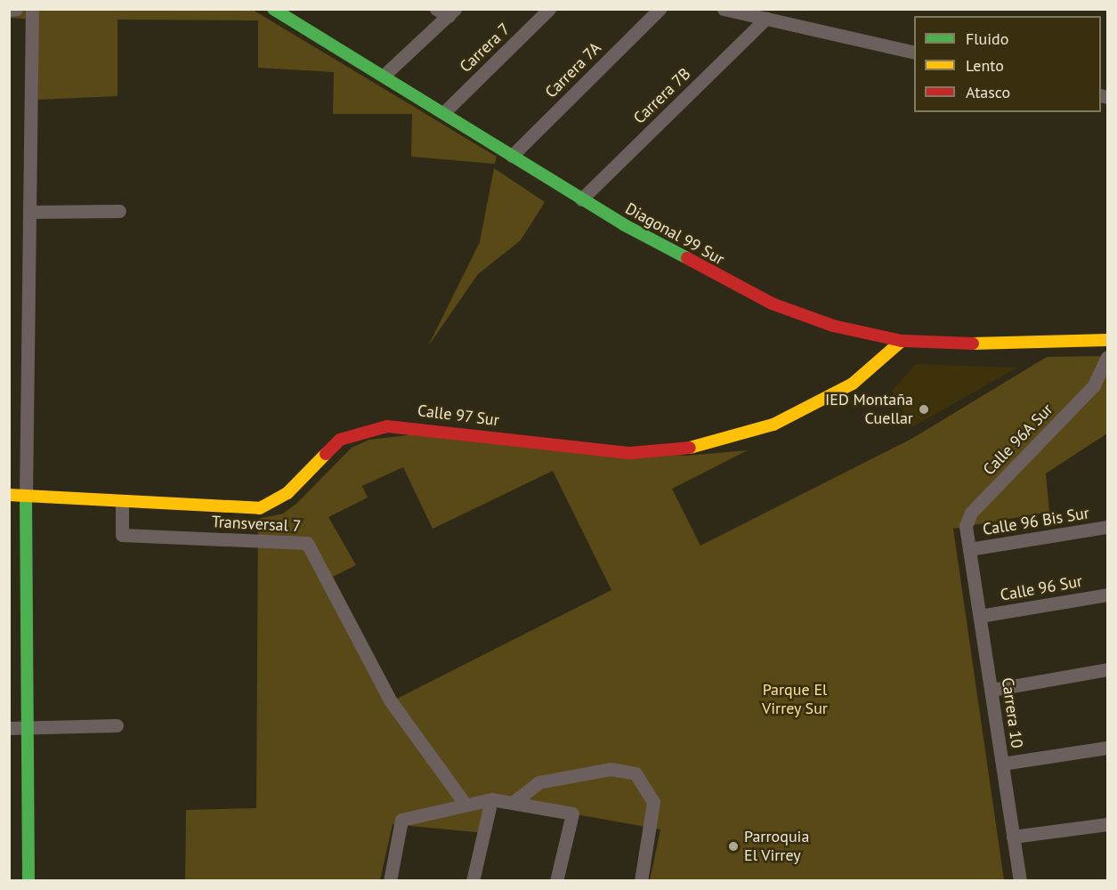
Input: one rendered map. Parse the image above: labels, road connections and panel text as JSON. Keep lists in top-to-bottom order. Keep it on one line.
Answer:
{"streets":{"street":["Carrera 7","Carrera 7A","Carrera 7B","Diagonal 99 Sur","Calle 97 Sur","Calle 96A Sur","Calle 96 Bis Sur","Transversal 7","Calle 96 Sur","Carrera 10"]},"crossings":[["Carrera 7","Diagonal 99 Sur"],["Carrera 7A","Diagonal 99 Sur"],["Carrera 7B","Diagonal 99 Sur"],["Diagonal 99 Sur","Calle 97 Sur"],["Calle 97 Sur","Transversal 7"],["Calle 96A Sur","Calle 96 Bis Sur"],["Calle 96A Sur","Carrera 10"],["Calle 96 Bis Sur","Carrera 10"],["Calle 96 Sur","Carrera 10"]],"parks":["Parque El Virrey Sur"],"places":["IED Montaña Cuellar","Parroquia El Virrey"],"legend":["Fluido","Lento","Atasco"]}
